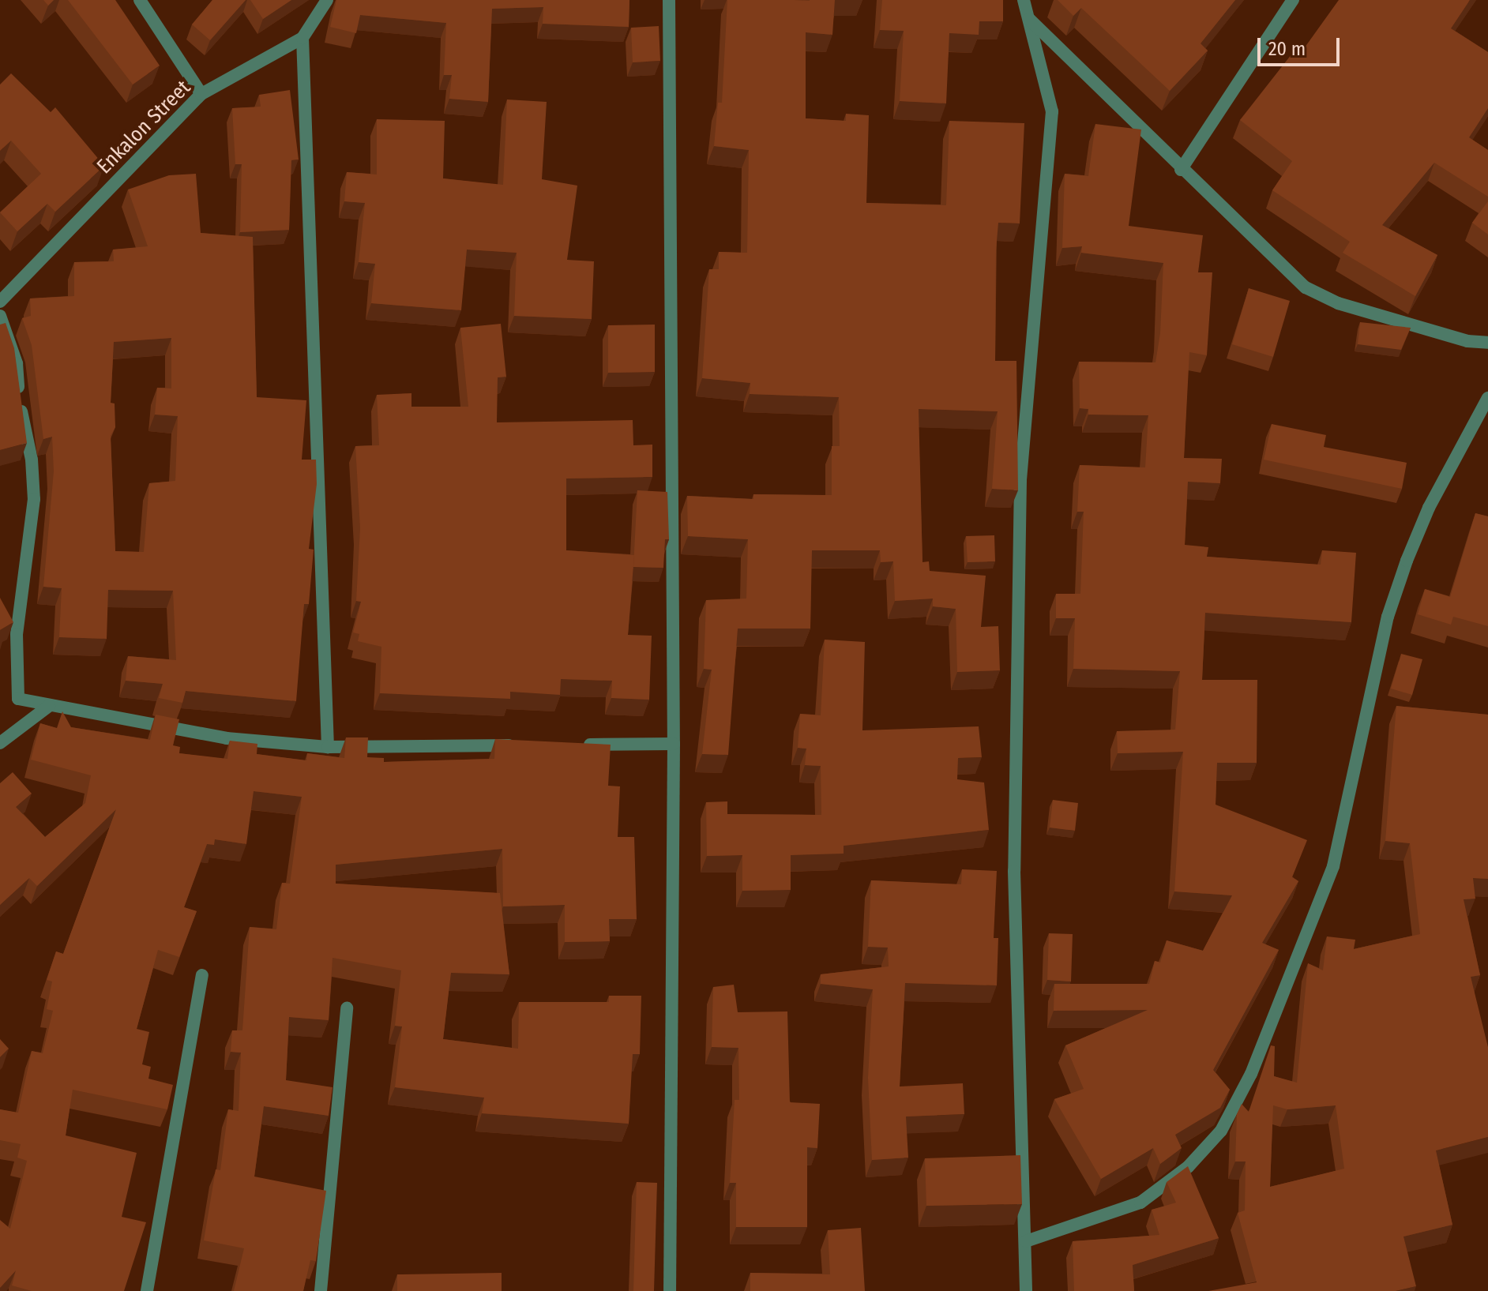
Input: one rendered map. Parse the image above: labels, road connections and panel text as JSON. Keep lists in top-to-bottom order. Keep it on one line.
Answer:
{"streets":{"street":["Enkalon Street"]},"scale_bar":"20 m"}
